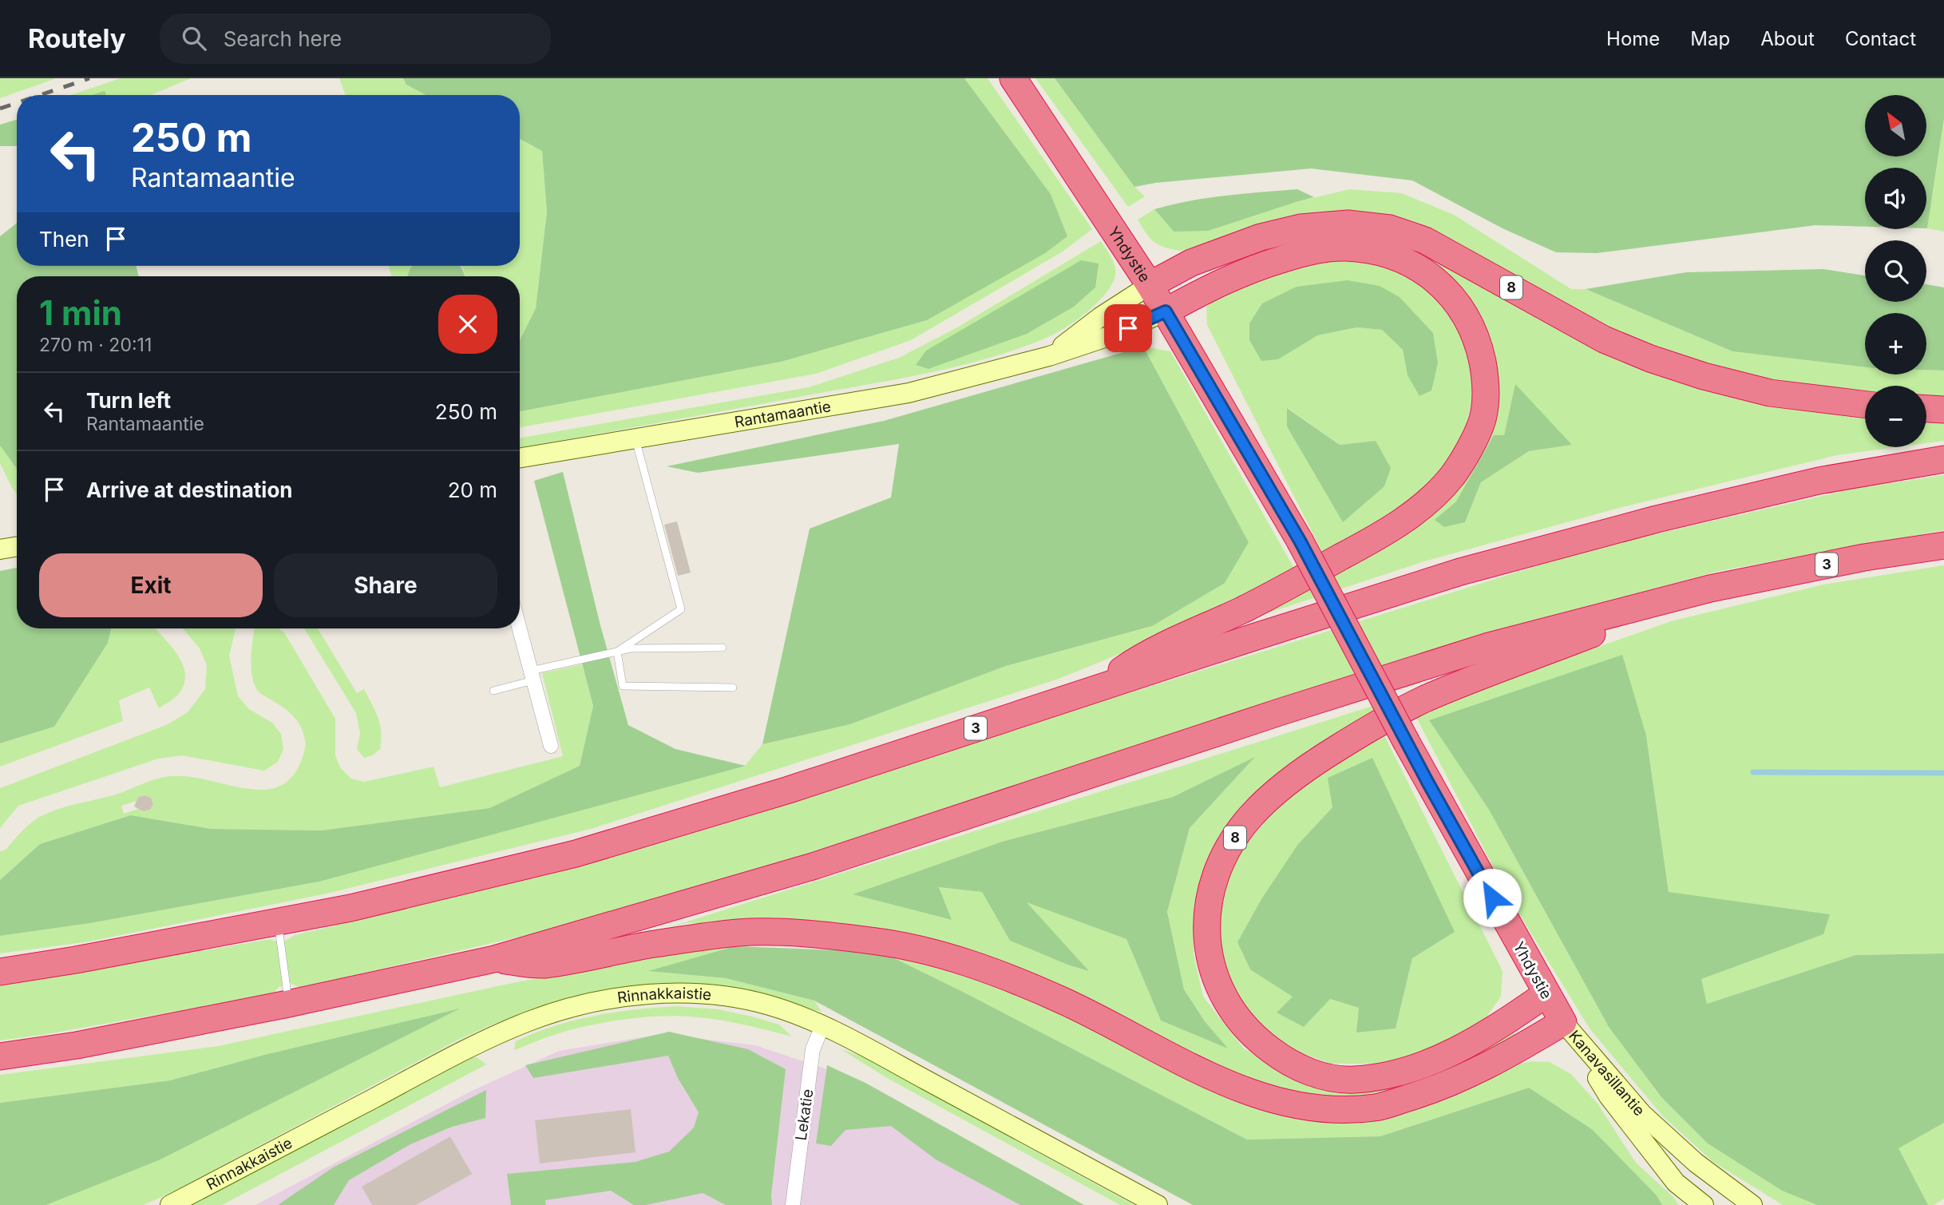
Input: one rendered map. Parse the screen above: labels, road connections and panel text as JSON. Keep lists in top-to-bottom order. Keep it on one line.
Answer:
{"streets":{"highway":["Yhdystie","8","3"],"main road":["Rantamaantie","Rinnakkaistie","Kanavasillantie"],"street":["Lekatie"]},"crossings":[["Yhdystie","8"],["Yhdystie","Rantamaantie"],["Yhdystie","Kanavasillantie"],["8","Rantamaantie"],["8","3"],["Rinnakkaistie","Lekatie"]],"north":"top left","page":{"header":"Routely","search":"Search here","nav":["Home","Map","About","Contact"],"map_buttons":["+","−"],"turn":["250 m","Rantamaantie"],"then":"Then","heading":["1 min","270 m · 20:11"],"list":[{"name":"Turn left","note":"Rantamaantie","value":"250 m"},{"name":"Arrive at destination","value":"20 m"}],"buttons":["Exit","Share"]}}
